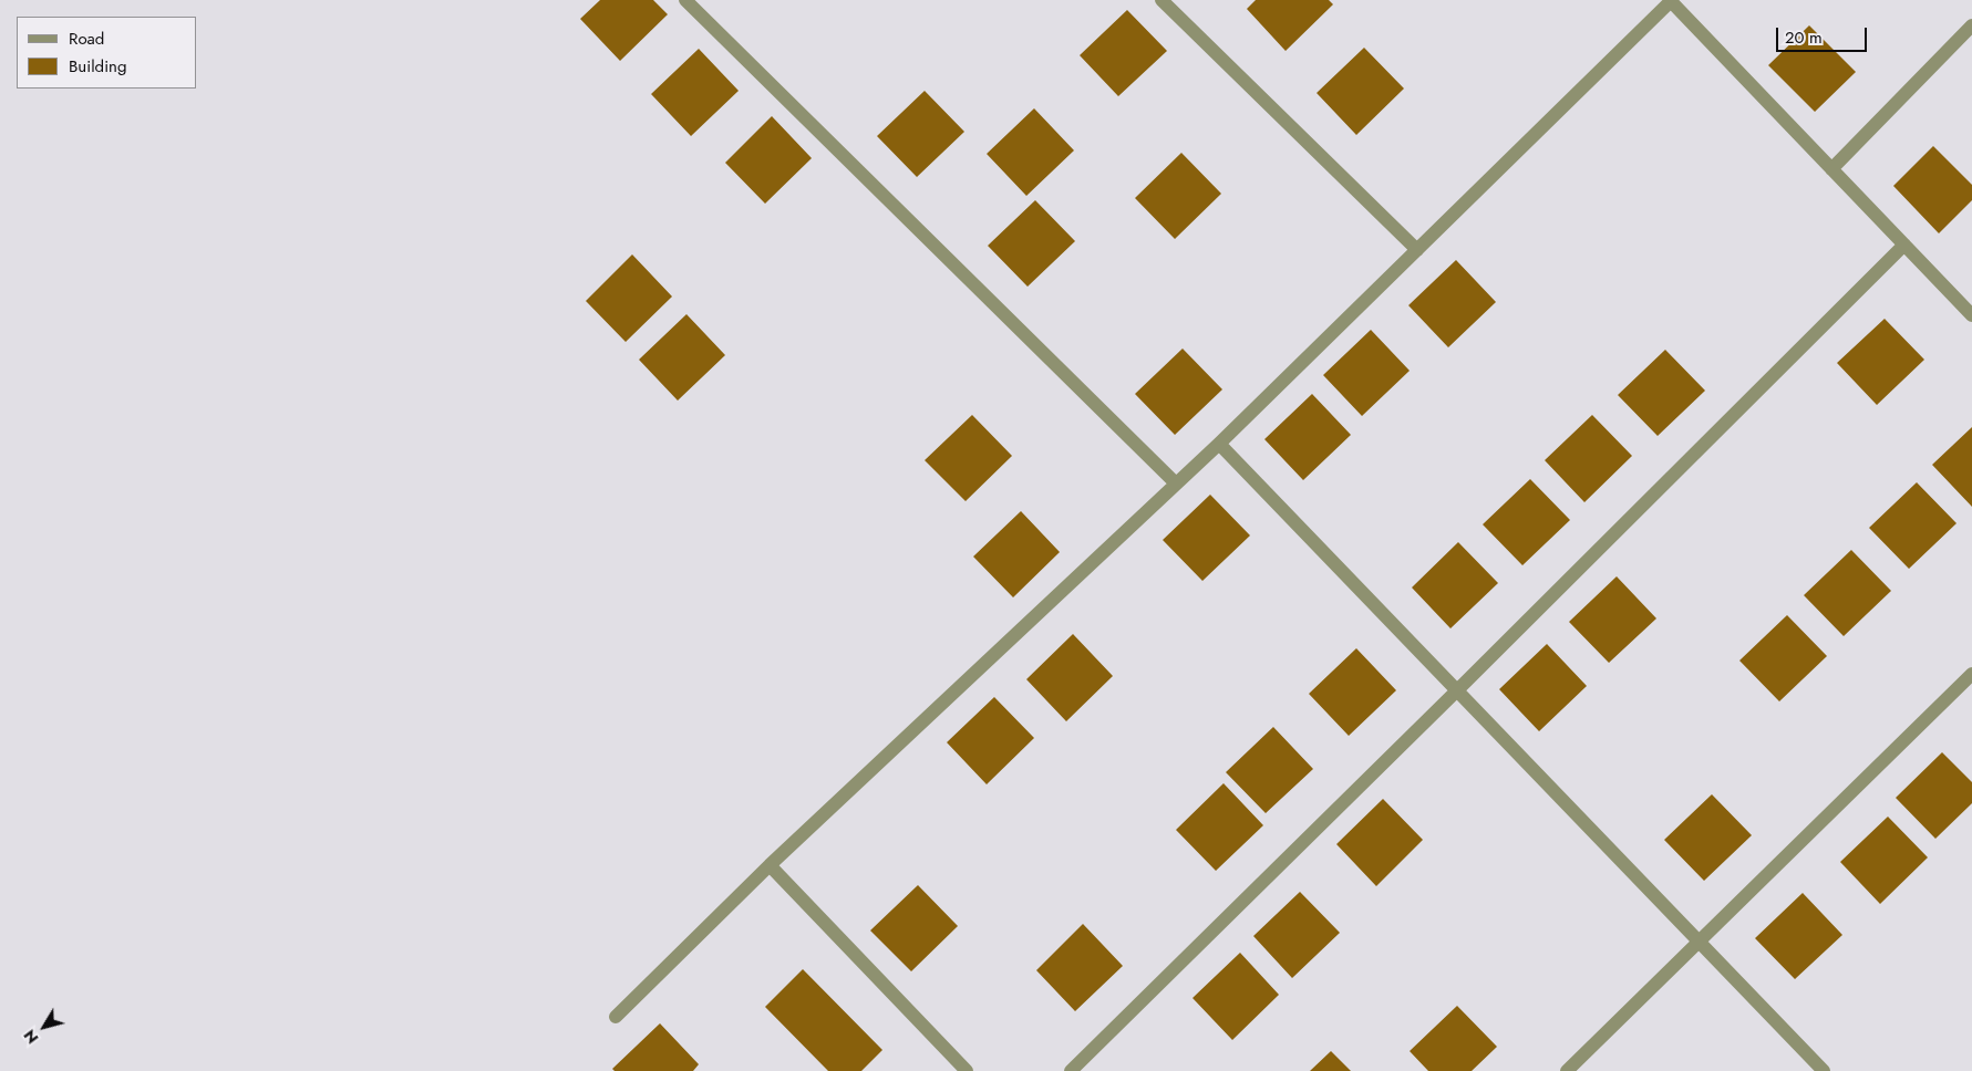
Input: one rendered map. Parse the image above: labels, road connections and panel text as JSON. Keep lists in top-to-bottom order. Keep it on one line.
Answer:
{"legend":["Road","Building"],"scale_bar":"20 m","north":"bottom left"}
